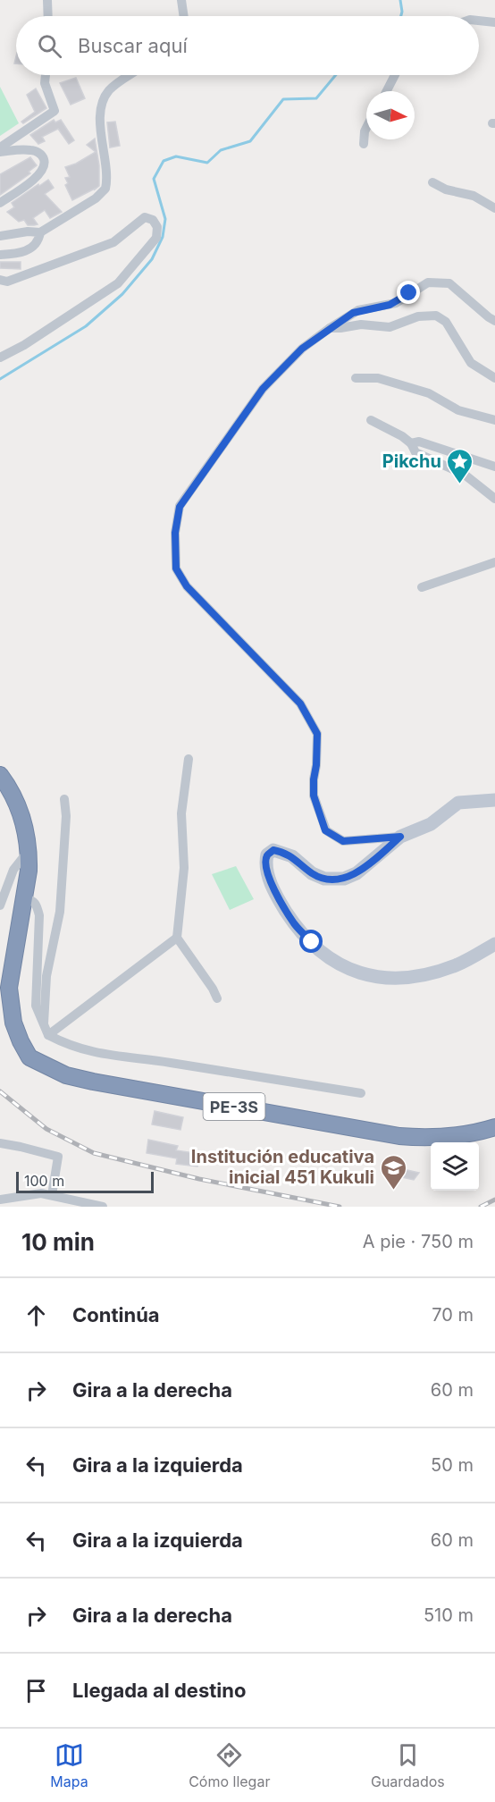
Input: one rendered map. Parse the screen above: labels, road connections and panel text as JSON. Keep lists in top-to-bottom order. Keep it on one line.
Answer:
{"streets":{"highway":["PE-3S"]},"places":{"place":["Pikchu"],"school or university":["Institución educativa inicial 451 Kukuli"]},"scale_bar":"100 m","north":"right","page":{"search":"Buscar aquí","scale":"100 m","heading":["10 min","A pie · 750 m"],"list":[["Continúa","70 m"],["Gira a la derecha","60 m"],["Gira a la izquierda","50 m"],["Gira a la izquierda","60 m"],["Gira a la derecha","510 m"],"Llegada al destino"],"nav":["Mapa","Cómo llegar","Guardados"]}}
